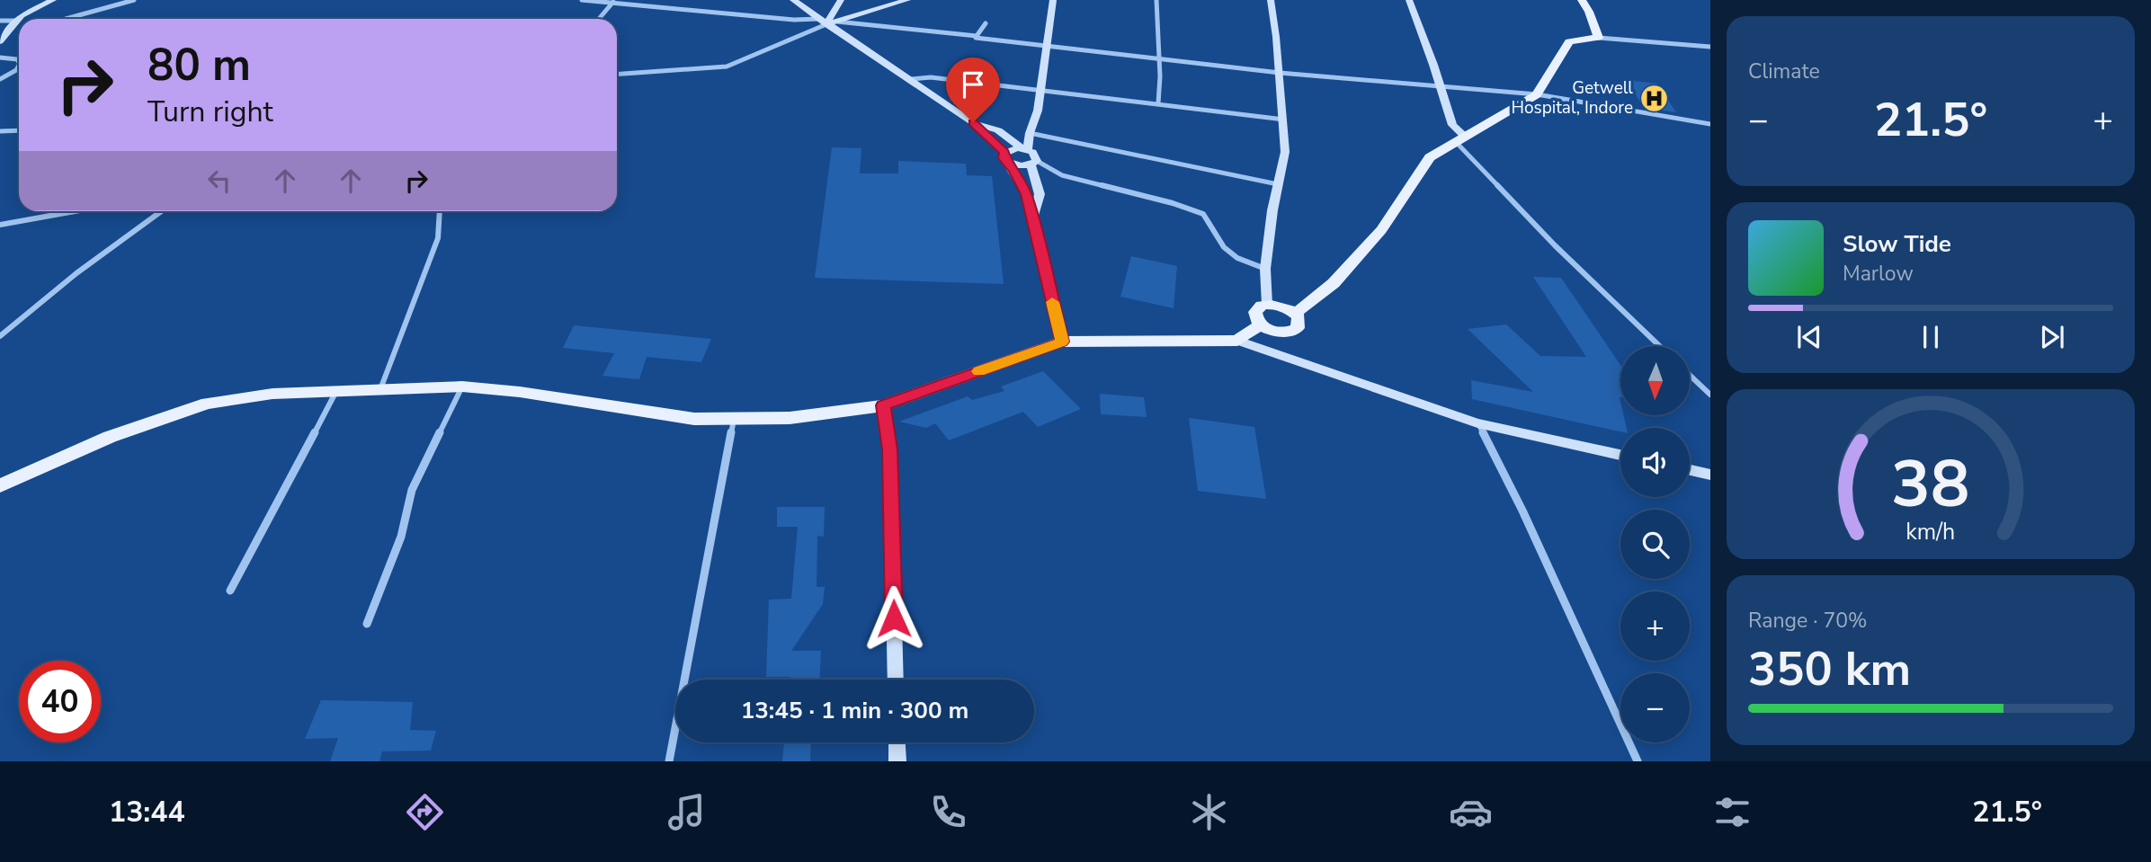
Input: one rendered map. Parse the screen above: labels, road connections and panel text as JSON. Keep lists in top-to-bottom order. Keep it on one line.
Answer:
{"places":{"hospital":["Getwell Hospital, Indore"]},"north":"bottom","page":{"tile":["Climate",["Range · 70%","350 km"]],"turn":["80 m","Turn right"],"heat":["−","21.5°","+"],"song":["Slow Tide","Marlow"],"map_buttons":["+","−"],"limit":"40","trip":"13:45 · 1 min · 300 m","tabs":["13:44","21.5°"],"gauge":["38","km/h"]}}
